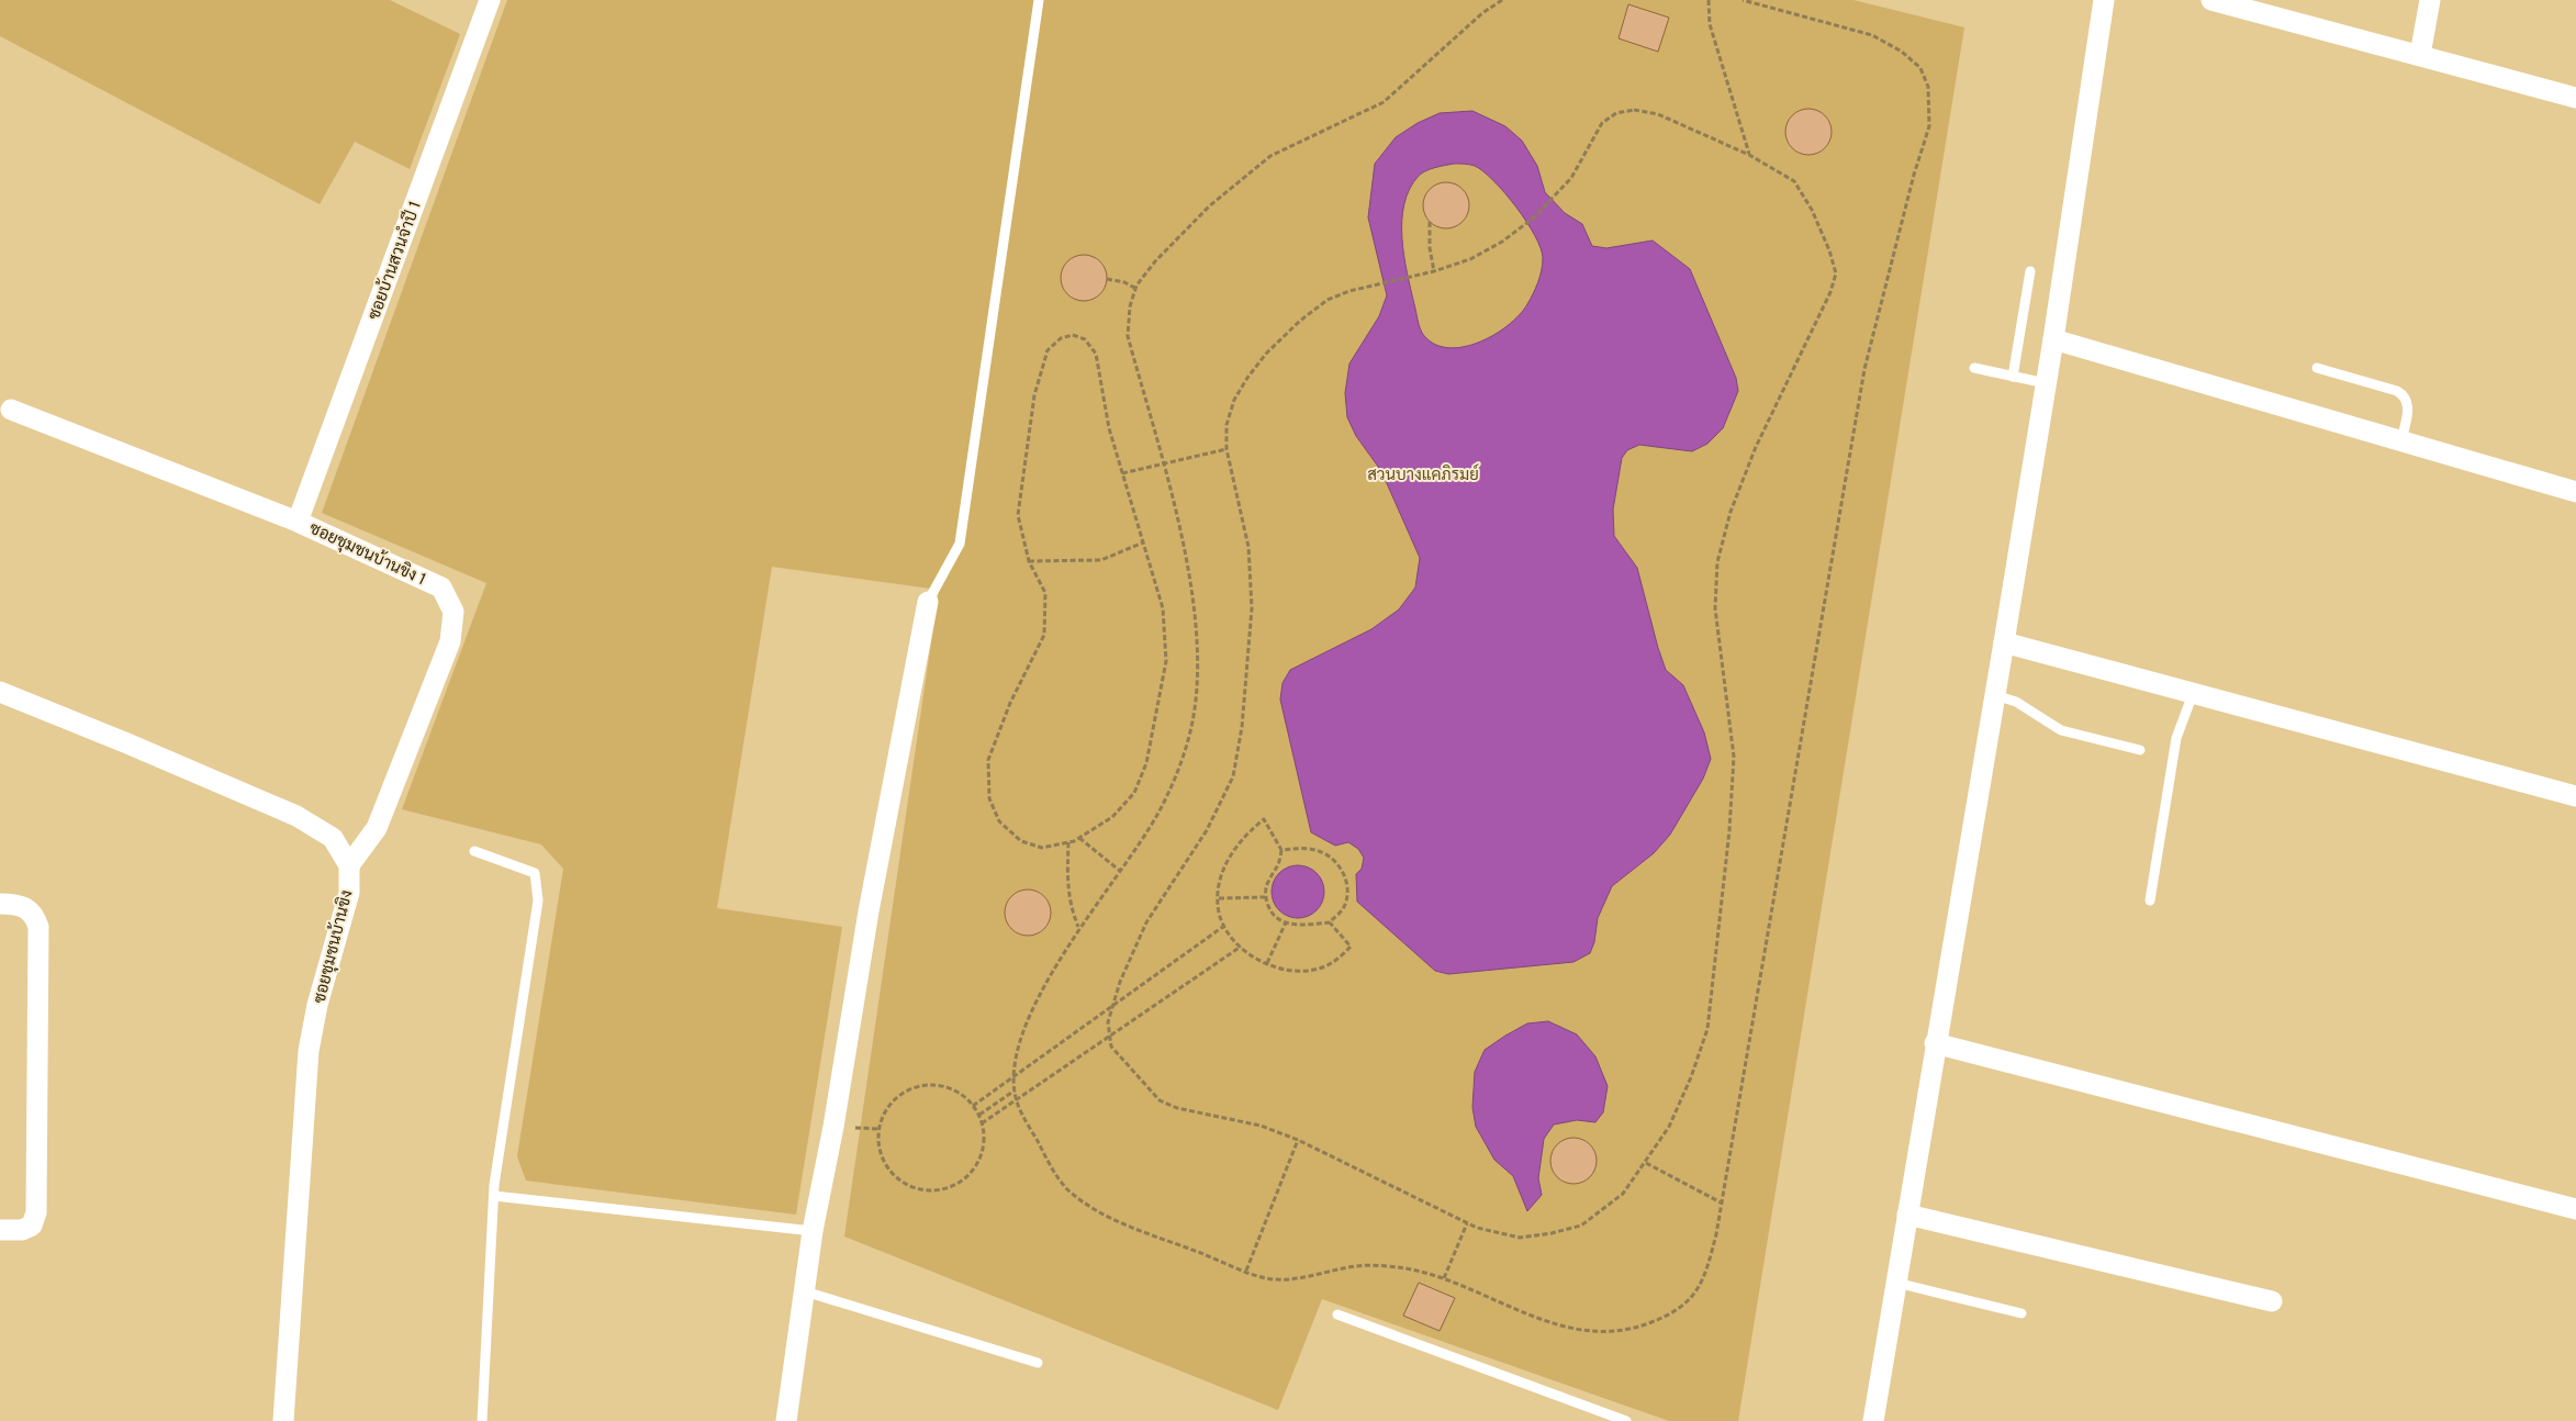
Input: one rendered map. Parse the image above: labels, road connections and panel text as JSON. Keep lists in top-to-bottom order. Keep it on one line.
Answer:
{"streets":{"street":["ซอยบ้านสวนจำปี 1","ซอยชุมชนบ้านขิง 1","ซอยชุมชนบ้านขิง"]},"crossings":[["ซอยบ้านสวนจำปี 1","ซอยชุมชนบ้านขิง 1"],["ซอยชุมชนบ้านขิง 1","ซอยชุมชนบ้านขิง"]],"parks":["สวนบางแคภิรมย์"]}
